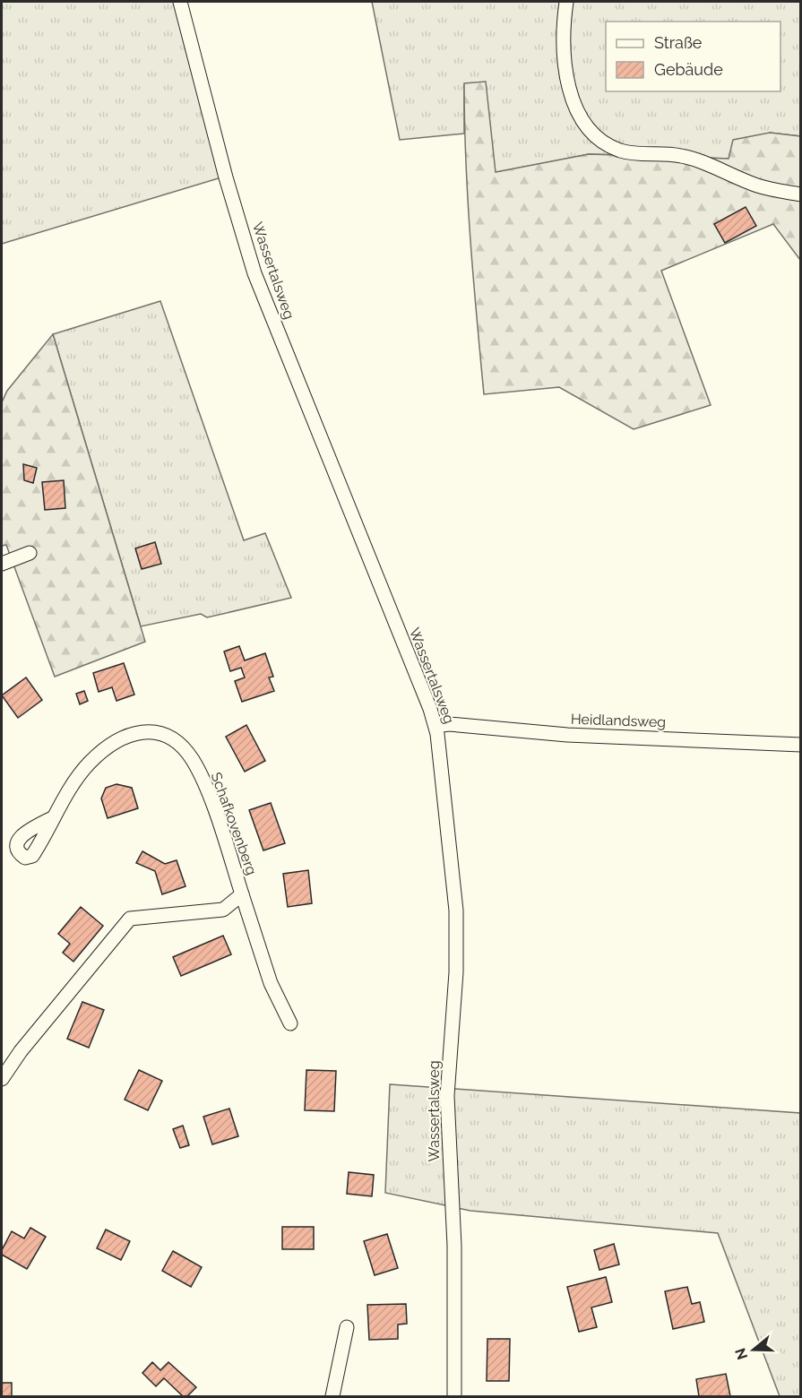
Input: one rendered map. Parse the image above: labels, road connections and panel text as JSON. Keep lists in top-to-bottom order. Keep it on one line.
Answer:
{"streets":{"street":["Wassertalsweg","Heidlandsweg","Schafkovenberg"]},"crossings":[["Wassertalsweg","Heidlandsweg"]],"legend":["Straße","Gebäude"],"north":"left"}
